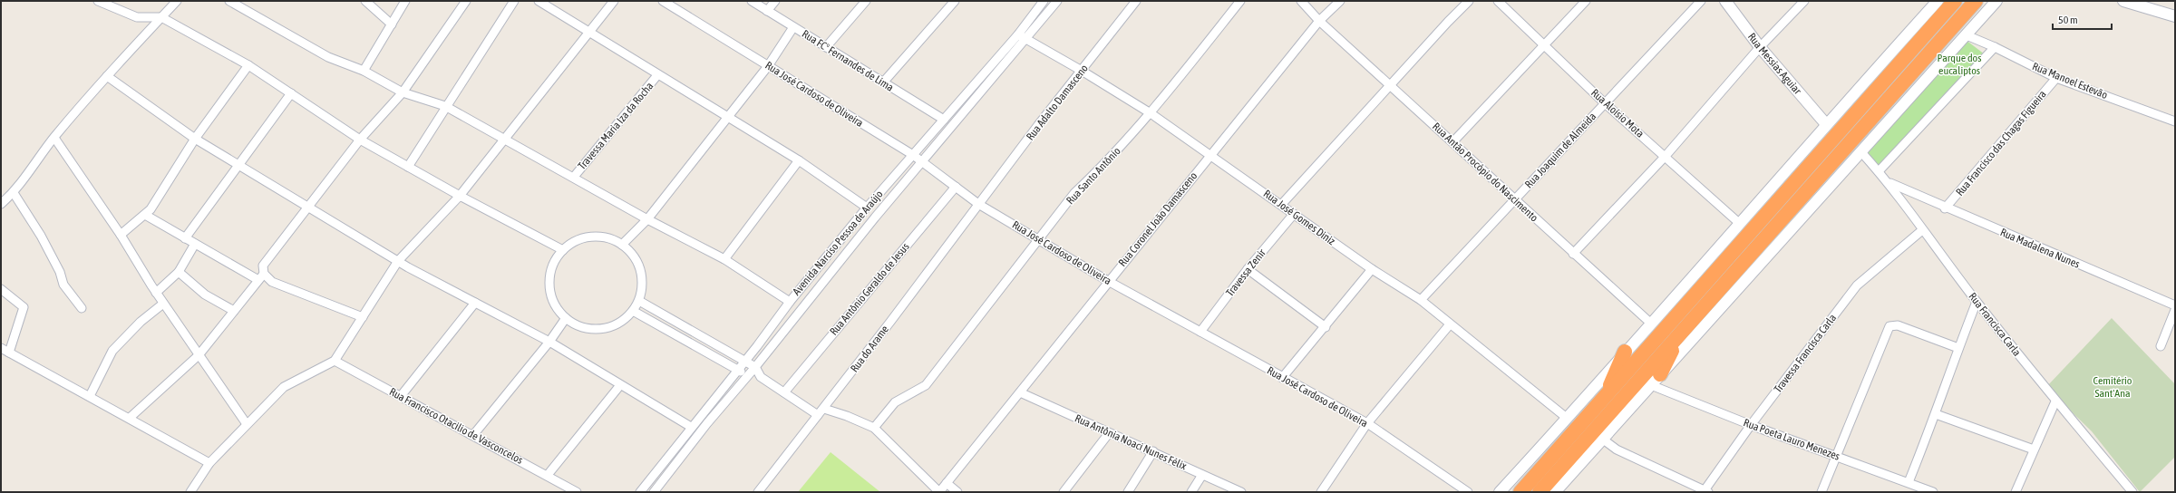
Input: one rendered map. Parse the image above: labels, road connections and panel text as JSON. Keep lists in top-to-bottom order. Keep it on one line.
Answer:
{"streets":{"main road":["Rua Messias Aguiar"],"street":["Rua FCº Fernandes de Lima","Rua Manoel Estevão","Rua José Cardoso de Oliveira","Rua Adalto Damasceno","Rua Aloísio Mota","Travessa Maria Iza da Rocha","Rua Francisco das Chagas Figueira","Rua Joaquim de Almeida","Rua Antão Procópio do Nascimento","Rua Santo Antônio","Rua José Gomes Diniz","Rua Coronel João Damasceno","Avenida Narciso Pessoa de Araújo","Rua Madalena Nunes","Travessa Zenir","Rua Antônio Geraldo de Jesus","Rua Francisca Carla","Rua do Arame","Travessa Francisca Carla","Rua Francisco Otacilio de Vasconcelos","Rua Poeta Lauro Menezes","Rua Antônia Noaci Nunes Félix"]},"crossings":[["Rua FCº Fernandes de Lima","Avenida Narciso Pessoa de Araújo"],["Rua Manoel Estevão","Rua Francisco das Chagas Figueira"],["Rua José Cardoso de Oliveira","Rua Adalto Damasceno"],["Rua José Cardoso de Oliveira","Rua Santo Antônio"],["Rua José Cardoso de Oliveira","Rua Coronel João Damasceno"],["Rua José Cardoso de Oliveira","Avenida Narciso Pessoa de Araújo"],["Rua José Cardoso de Oliveira","Travessa Zenir"],["Rua José Cardoso de Oliveira","Rua Antônio Geraldo de Jesus"],["Rua José Cardoso de Oliveira","Rua do Arame"],["Rua Adalto Damasceno","Rua José Gomes Diniz"],["Rua Adalto Damasceno","Rua do Arame"],["Rua Aloísio Mota","Rua Joaquim de Almeida"],["Rua Francisco das Chagas Figueira","Rua Madalena Nunes"],["Rua Joaquim de Almeida","Rua Antão Procópio do Nascimento"],["Rua Joaquim de Almeida","Rua José Gomes Diniz"],["Rua Antão Procópio do Nascimento","Rua Coronel João Damasceno"],["Rua Santo Antônio","Rua José Gomes Diniz"],["Rua José Gomes Diniz","Rua Coronel João Damasceno"],["Rua José Gomes Diniz","Avenida Narciso Pessoa de Araújo"],["Rua José Gomes Diniz","Travessa Zenir"],["Rua Coronel João Damasceno","Rua Antônia Noaci Nunes Félix"],["Rua Madalena Nunes","Rua Francisca Carla"],["Rua Francisca Carla","Travessa Francisca Carla"],["Travessa Francisca Carla","Rua Poeta Lauro Menezes"]],"parks":["Parque dos eucaliptos","Cemitério Sant'Ana"],"scale_bar":"50 m"}
